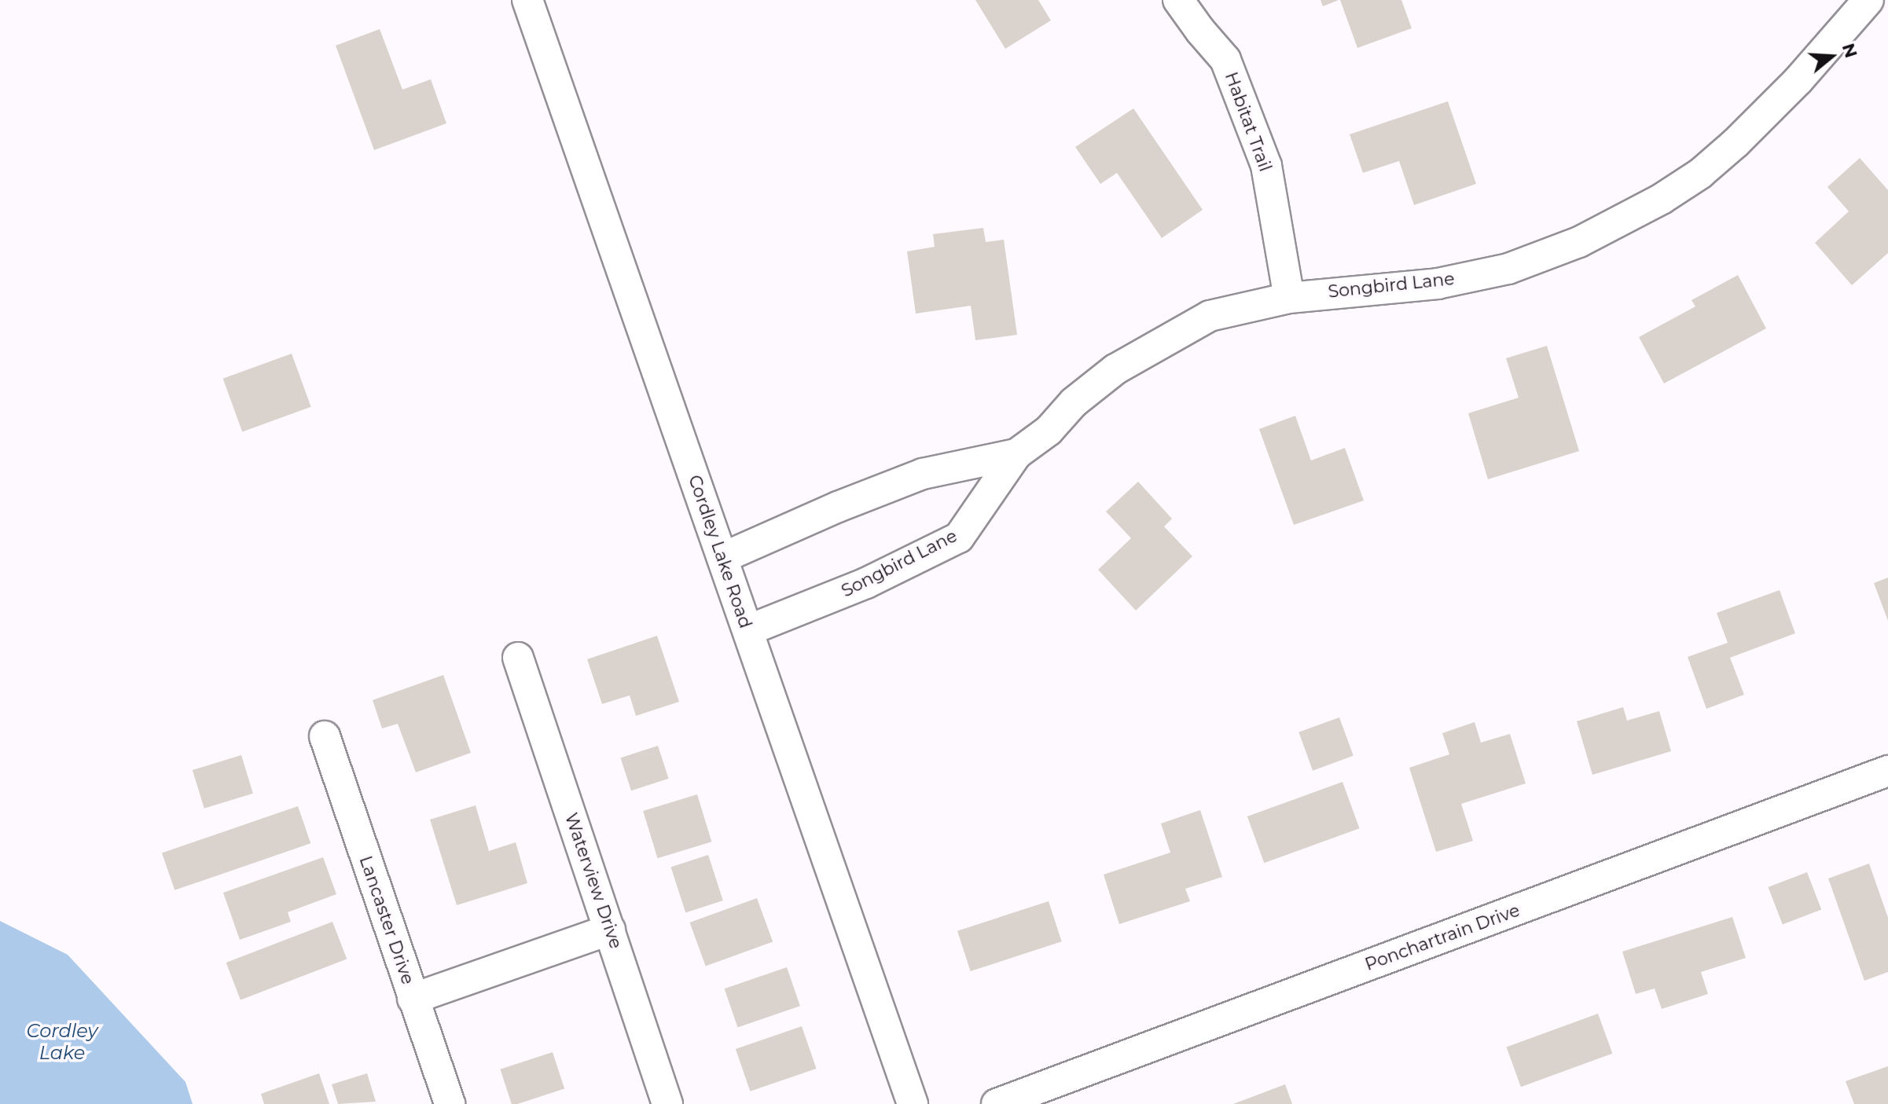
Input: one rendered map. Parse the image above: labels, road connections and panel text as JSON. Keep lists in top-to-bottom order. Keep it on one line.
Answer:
{"streets":{"street":["Habitat Trail","Songbird Lane","Cordley Lake Road","Waterview Drive","Lancaster Drive","Ponchartrain Drive"]},"crossings":[["Habitat Trail","Songbird Lane"],["Songbird Lane","Cordley Lake Road"]],"water":["Cordley Lake"],"north":"right"}
